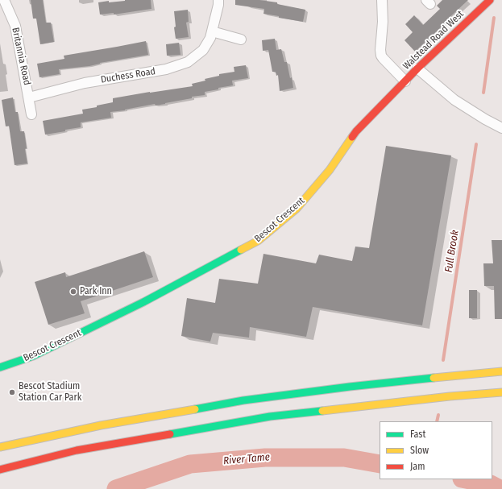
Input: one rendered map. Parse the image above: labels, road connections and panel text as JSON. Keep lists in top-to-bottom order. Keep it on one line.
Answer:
{"streets":{"main road":["Walstead Road West","Bescot Crescent"],"street":["Britannia Road","Duchess Road"]},"crossings":[["Walstead Road West","Bescot Crescent"],["Britannia Road","Duchess Road"]],"water":["Full Brook","River Tame"],"places":["Park Inn","Bescot Stadium Station Car Park"],"legend":["Fast","Slow","Jam"]}
